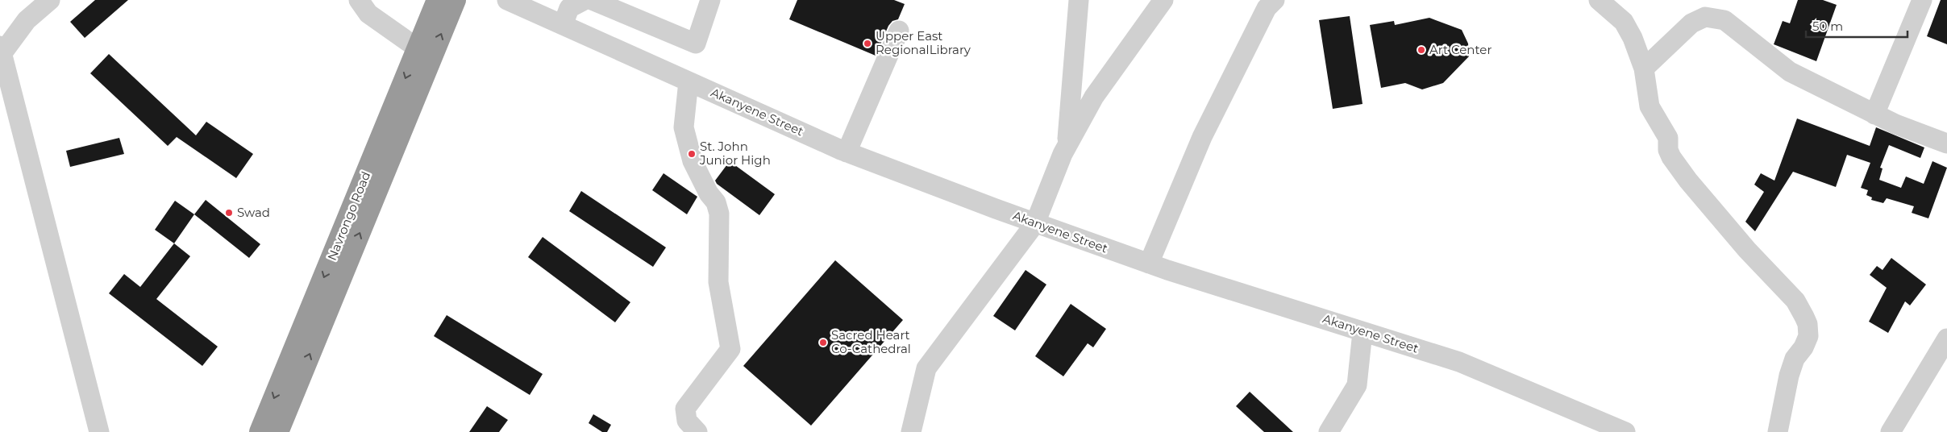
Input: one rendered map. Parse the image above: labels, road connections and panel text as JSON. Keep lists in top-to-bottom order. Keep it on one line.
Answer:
{"streets":{"highway":["Navrongo Road"],"street":["Akanyene Street"]},"places":["Upper East RegionalLibrary","Art Center","St. John Junior High","Swad","Sacred Heart Co-Cathedral"],"scale_bar":"50 m"}
